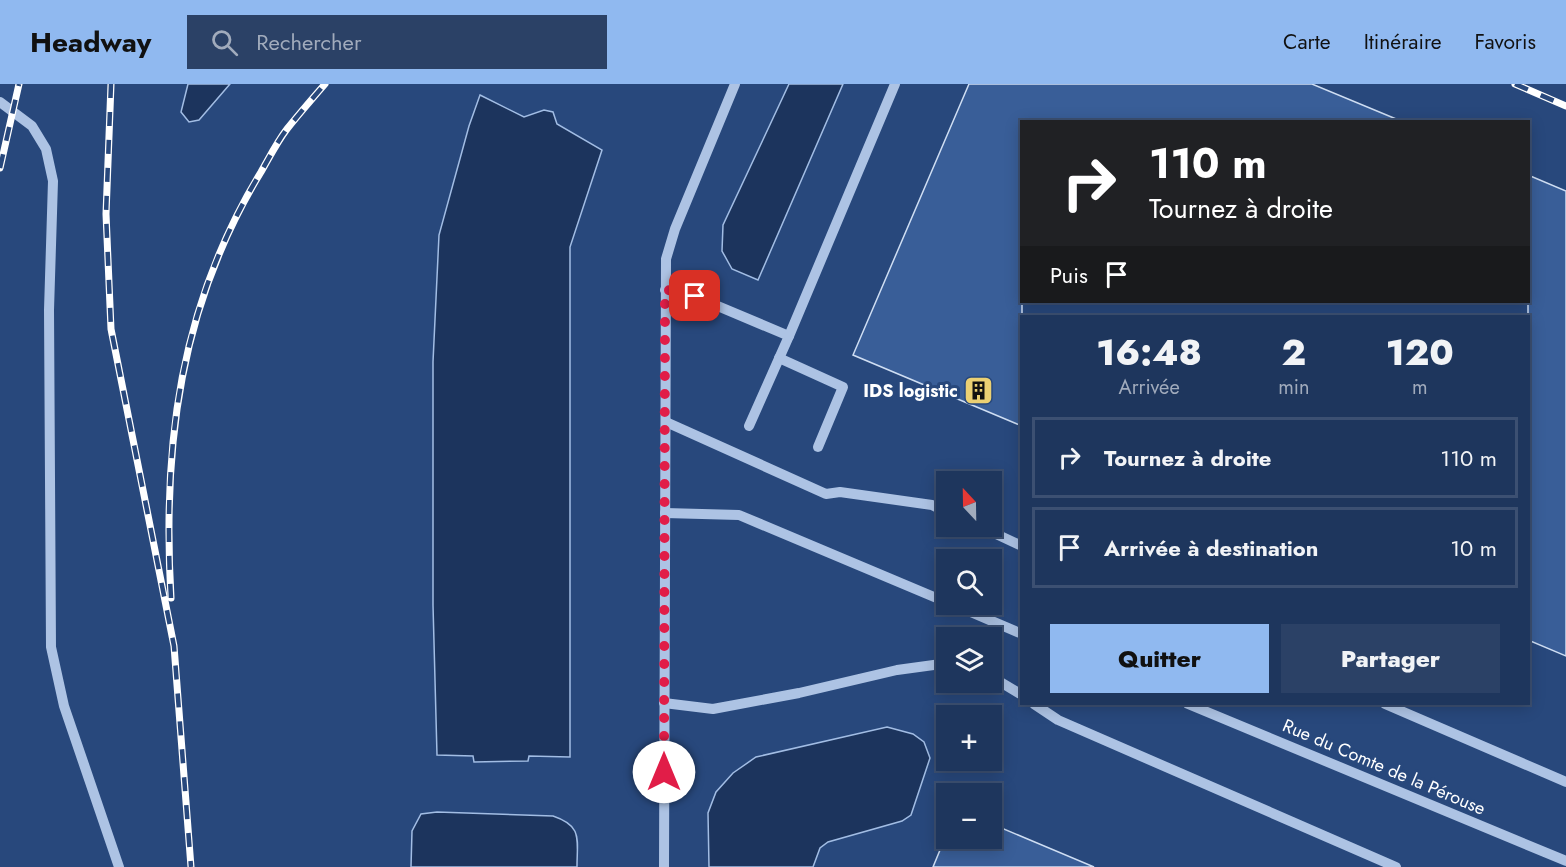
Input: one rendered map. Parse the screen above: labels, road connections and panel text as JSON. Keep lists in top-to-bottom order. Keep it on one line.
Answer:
{"streets":{"street":["Rue du Comte de la Pérouse"]},"places":{"building":["IDS logistic"]},"north":"top","page":{"header":"Headway","search":"Rechercher","nav":["Carte","Itinéraire","Favoris"],"turn":["110 m","Tournez à droite"],"then":"Puis","eta":["16:48","Arrivée","2","min","120","m"],"list":[{"name":"Tournez à droite","value":"110 m"},{"name":"Arrivée à destination","value":"10 m"}],"map_buttons":["+","−"],"buttons":["Quitter","Partager"]}}
